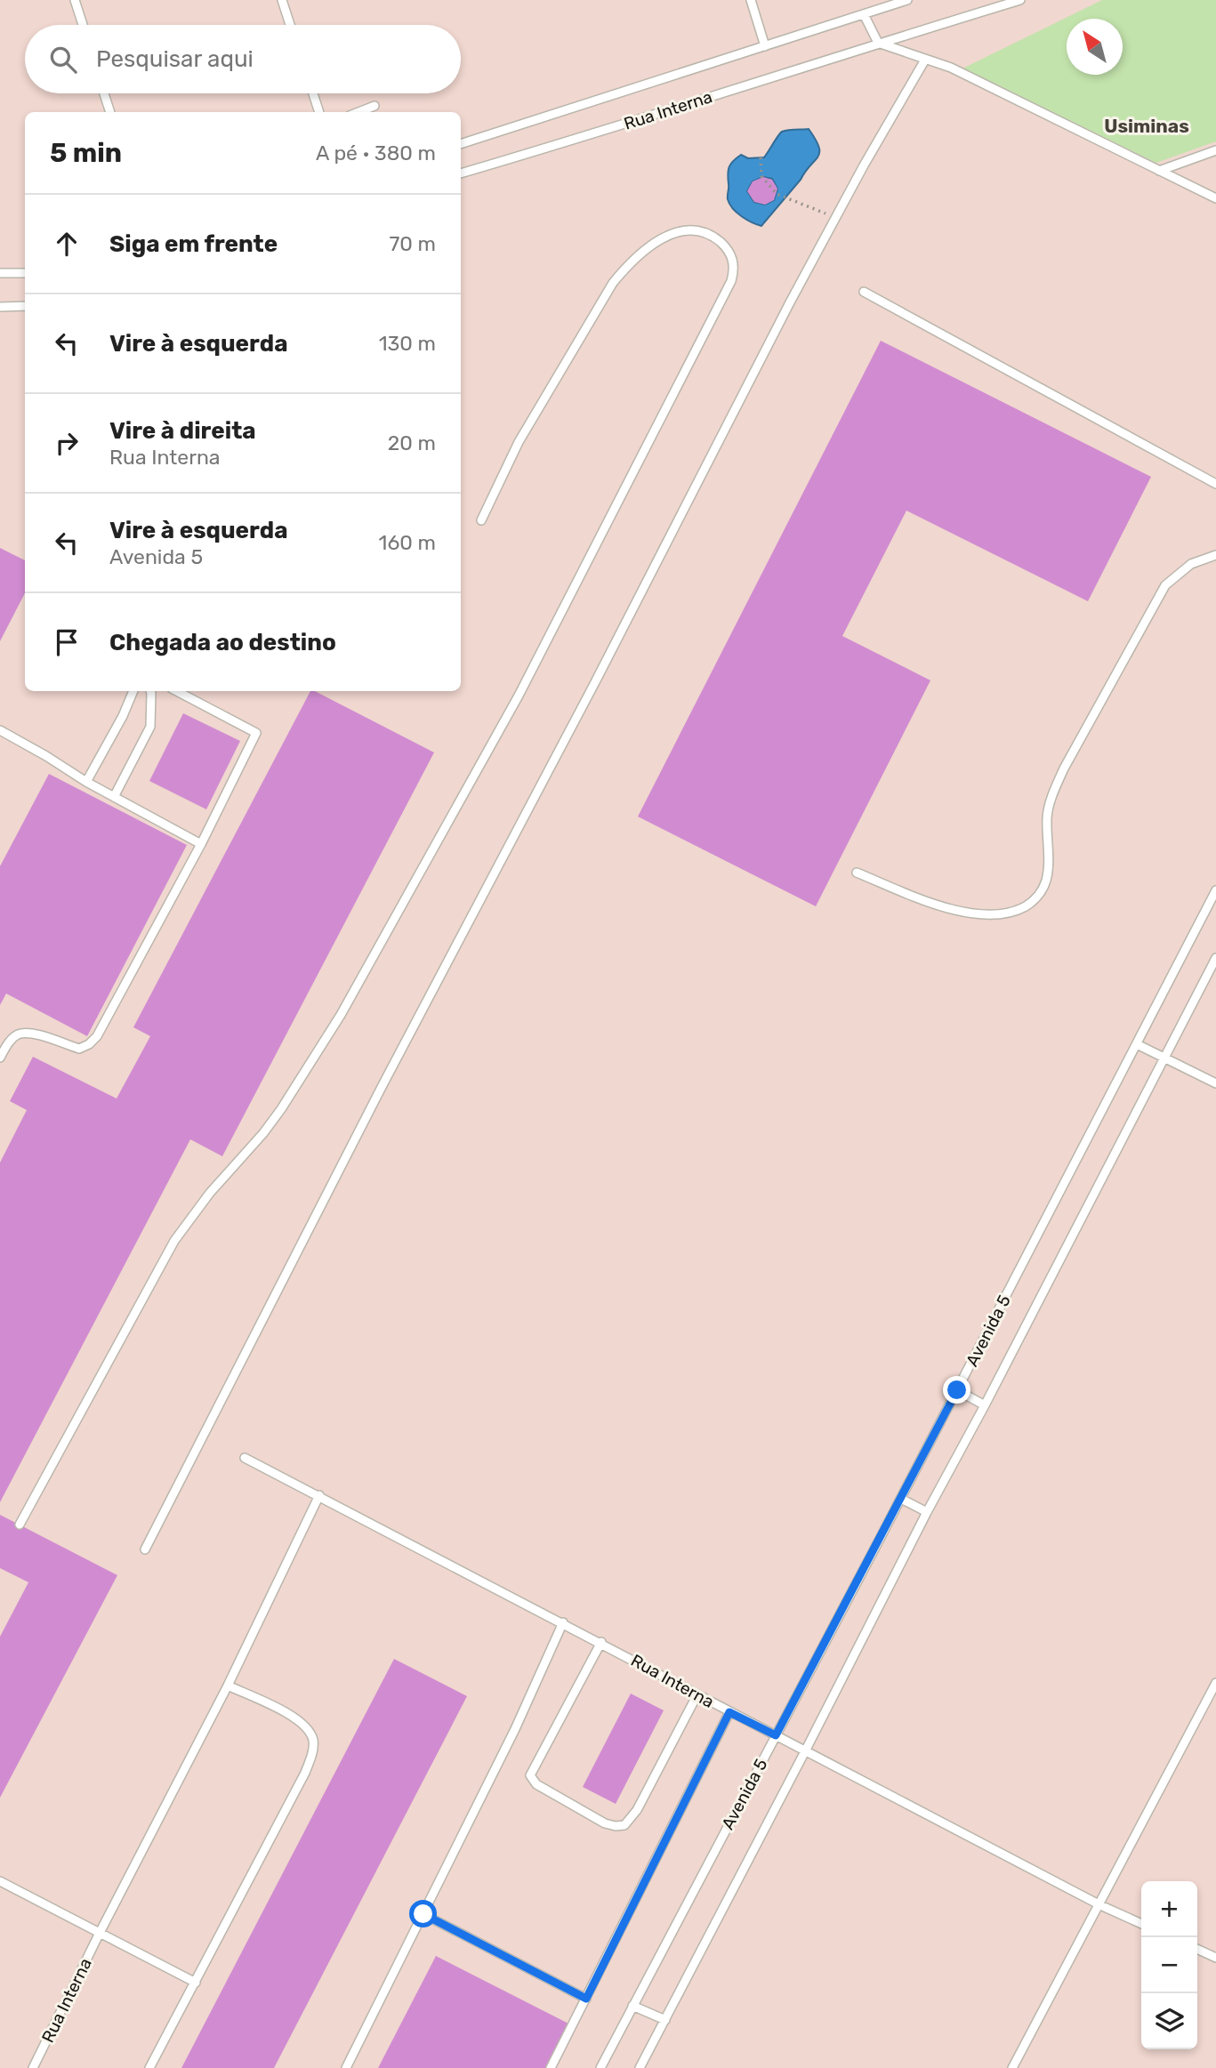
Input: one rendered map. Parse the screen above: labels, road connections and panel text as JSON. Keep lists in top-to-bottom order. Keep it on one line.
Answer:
{"streets":{"lane":["Rua Interna","Avenida 5"]},"crossings":[["Rua Interna","Avenida 5"]],"districts":["Usiminas"],"north":"top left","page":{"search":"Pesquisar aqui","heading":["5 min","A pé · 380 m"],"list":[["Siga em frente","70 m"],["Vire à esquerda","130 m"],["Vire à direita","Rua Interna","20 m"],["Vire à esquerda","Avenida 5","160 m"],"Chegada ao destino"],"map_buttons":["+","−"]}}
